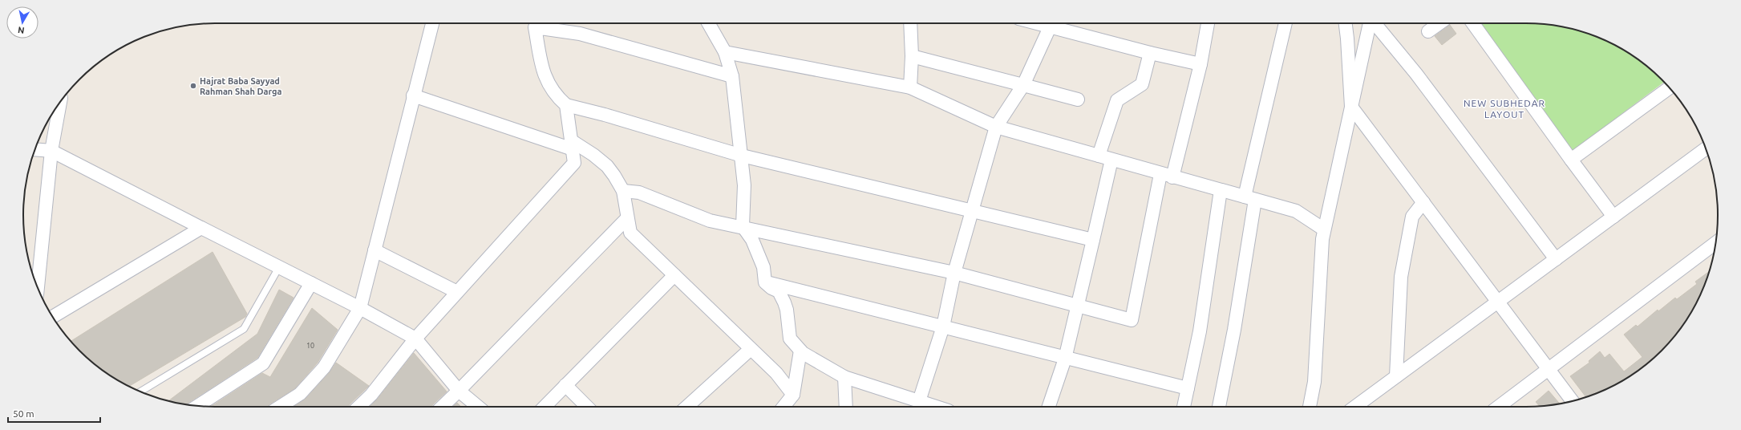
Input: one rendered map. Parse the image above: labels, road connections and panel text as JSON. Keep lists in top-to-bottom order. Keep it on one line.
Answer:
{"districts":["NEW SUBHEDAR LAYOUT"],"places":["Hajrat Baba Sayyad Rahman Shah Darga"],"house_numbers":["10"],"scale_bar":"50 m","north":"bottom"}
